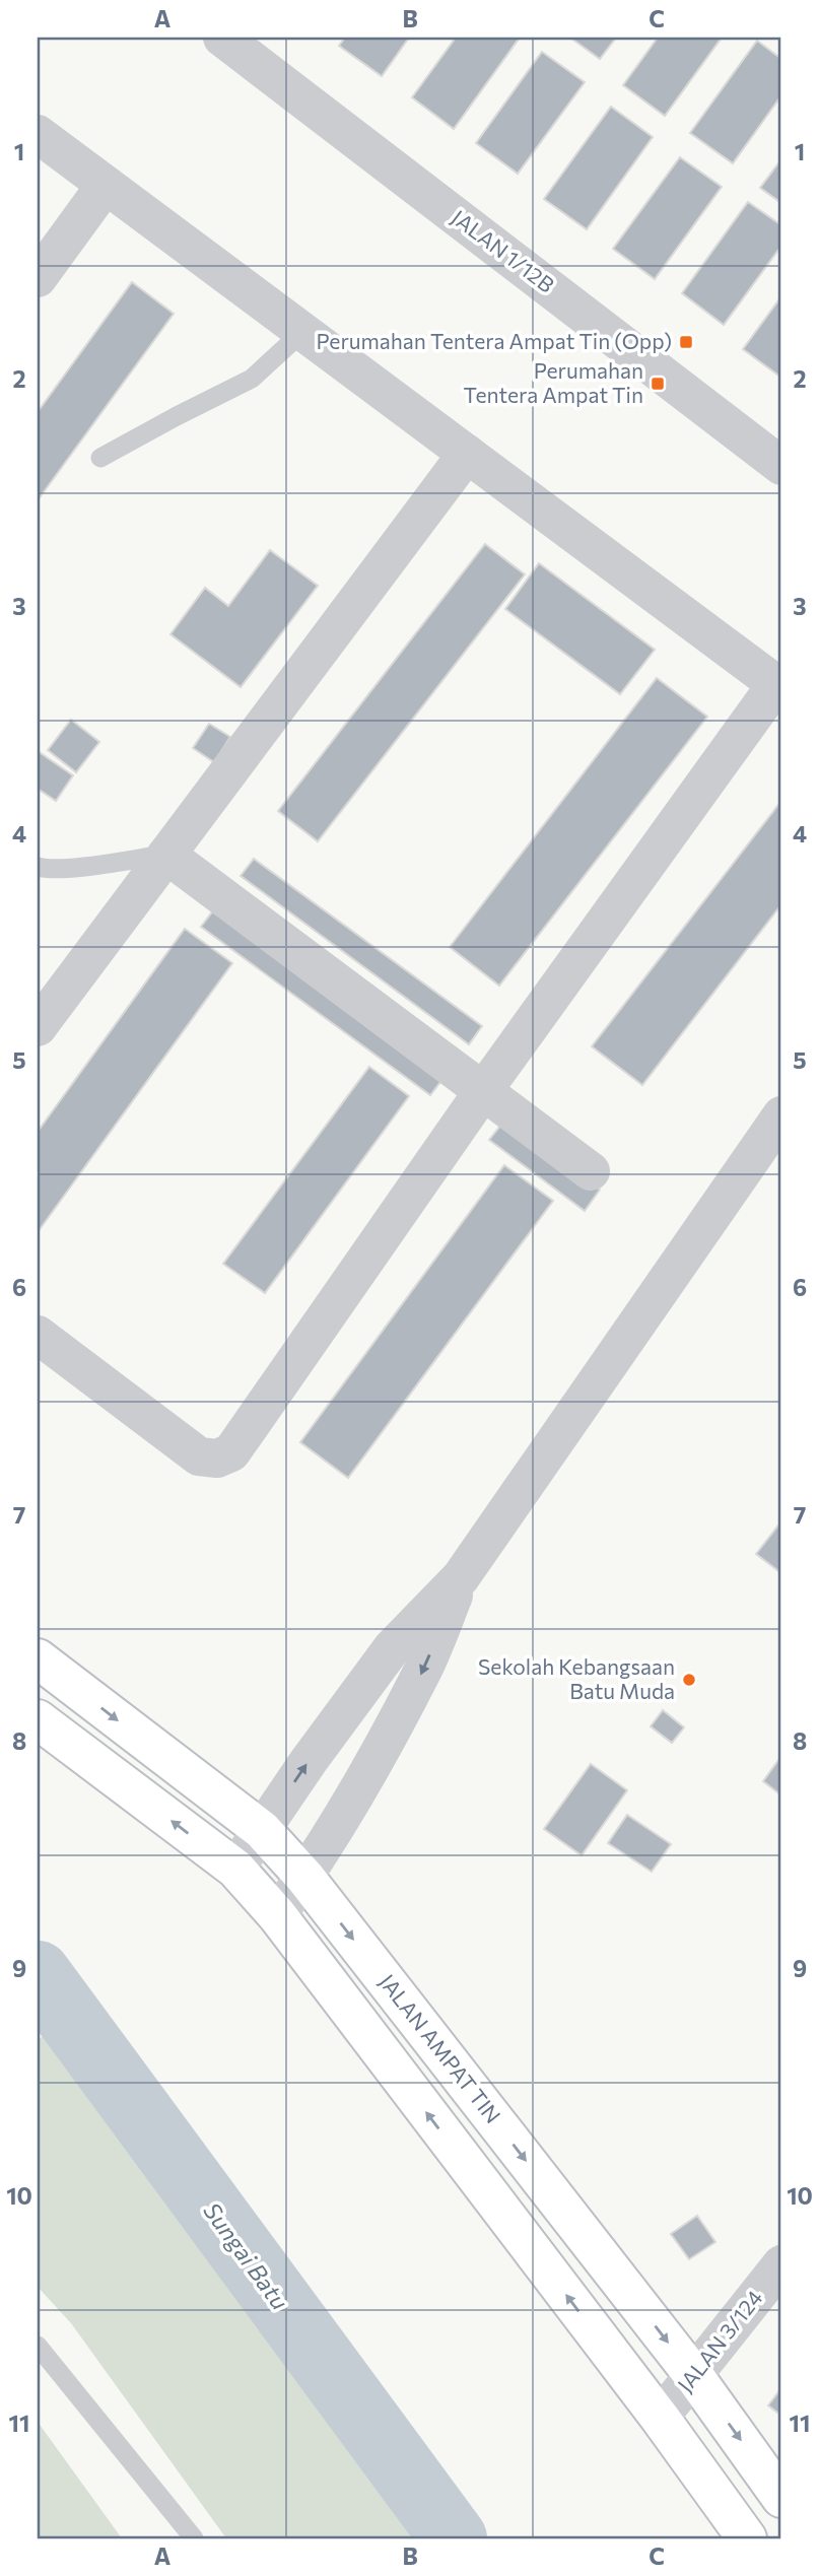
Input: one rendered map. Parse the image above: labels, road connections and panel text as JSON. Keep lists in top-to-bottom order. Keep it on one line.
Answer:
{"streets":{"street":["JALAN 1/12B","JALAN AMPAT TIN","JALAN 3/124"]},"crossings":[["JALAN AMPAT TIN","JALAN 3/124"]],"water":["Sungai Batu"],"places":{"transit":["Perumahan Tentera Ampat Tin (Opp)","Perumahan Tentera Ampat Tin"],"other":["Sekolah Kebangsaan Batu Muda"]},"grid":{"columns":["A","B","C"],"rows":["1","2","3","4","5","6","7","8","9","10","11"]}}
